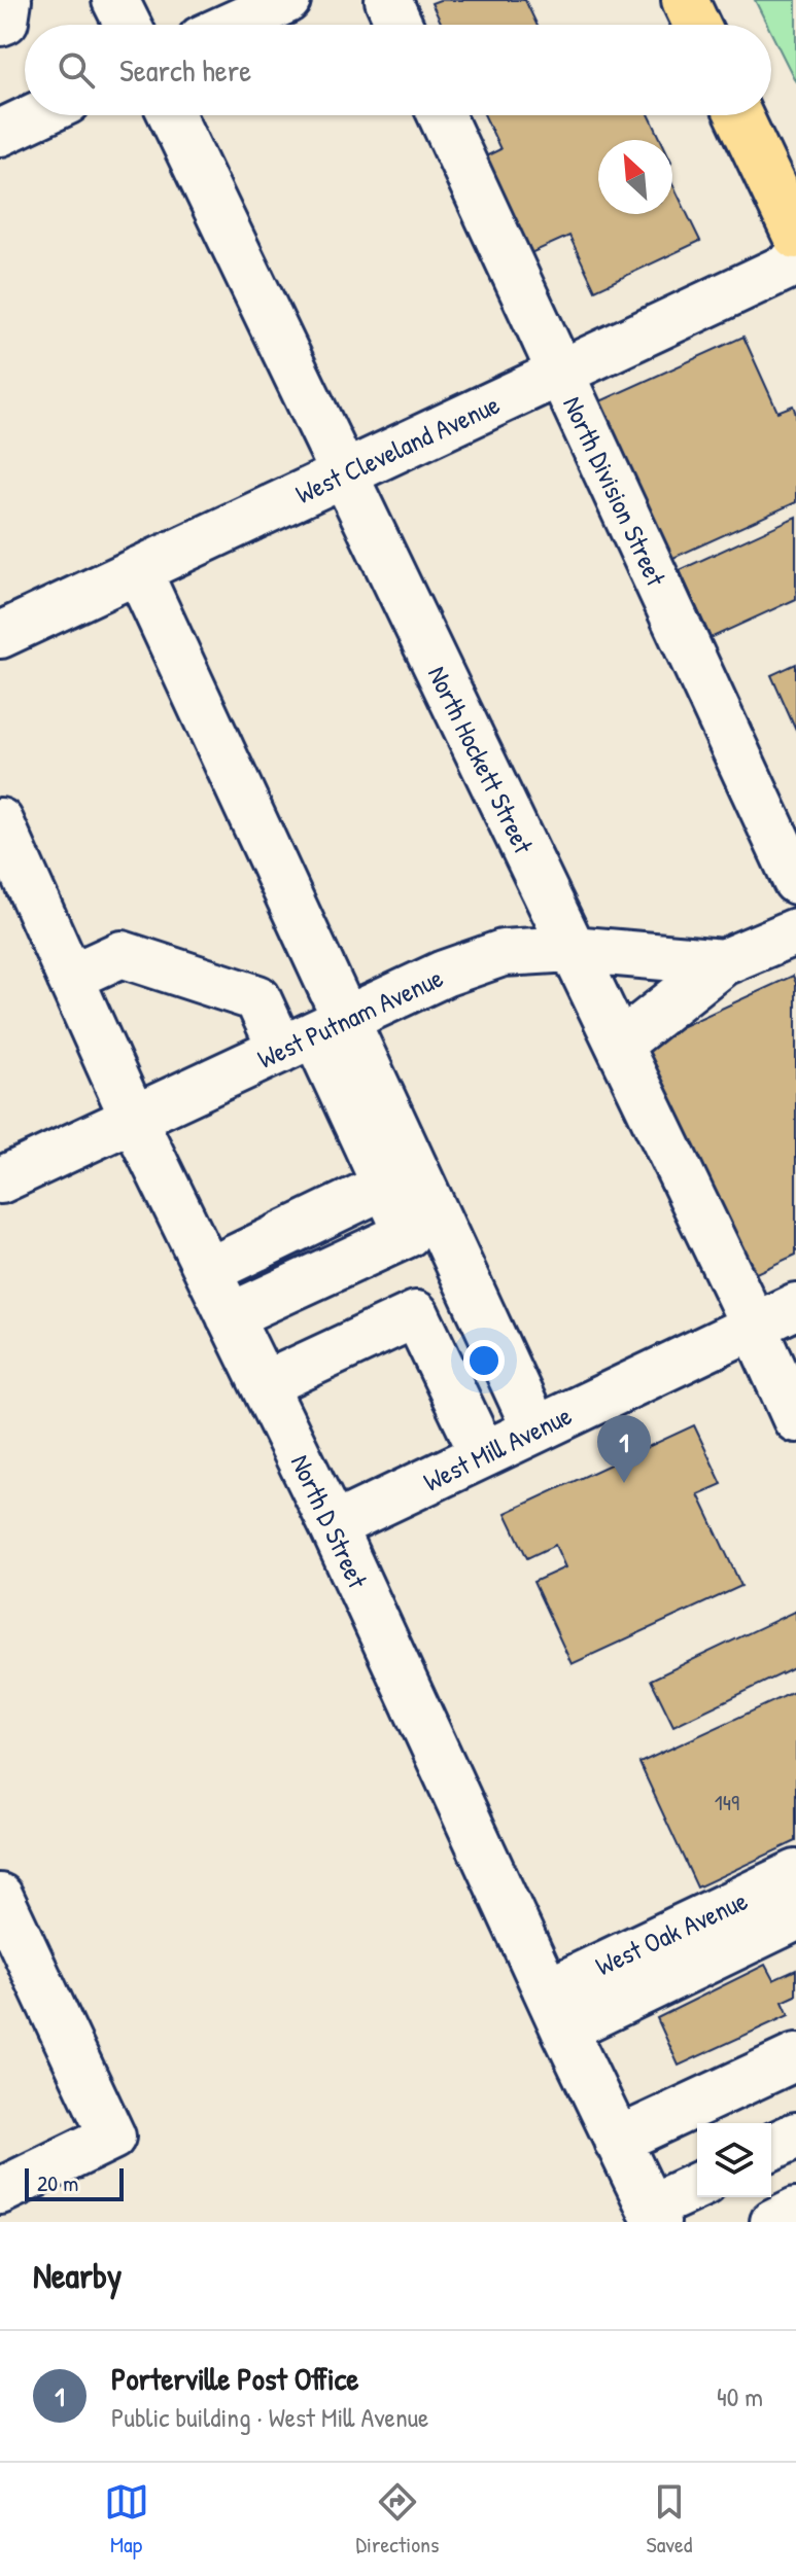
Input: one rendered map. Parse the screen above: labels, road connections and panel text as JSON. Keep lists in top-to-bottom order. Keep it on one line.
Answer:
{"streets":{"street":["West Cleveland Avenue","North Division Street","North Hockett Street","West Putnam Avenue","West Mill Avenue","North D Street","West Oak Avenue"]},"crossings":[["West Cleveland Avenue","North Division Street"],["West Cleveland Avenue","North Hockett Street"],["North Hockett Street","West Putnam Avenue"],["North Hockett Street","West Mill Avenue"],["West Putnam Avenue","North D Street"],["West Mill Avenue","North D Street"],["North D Street","West Oak Avenue"]],"house_numbers":["149"],"scale_bar":"20 m","north":"top left","page":{"search":"Search here","pins":"1","scale":"20 m","heading":"Nearby","list":[{"mark":"1","name":"Porterville Post Office","note":"Public building · West Mill Avenue","value":"40 m"}],"nav":["Map","Directions","Saved"]}}
